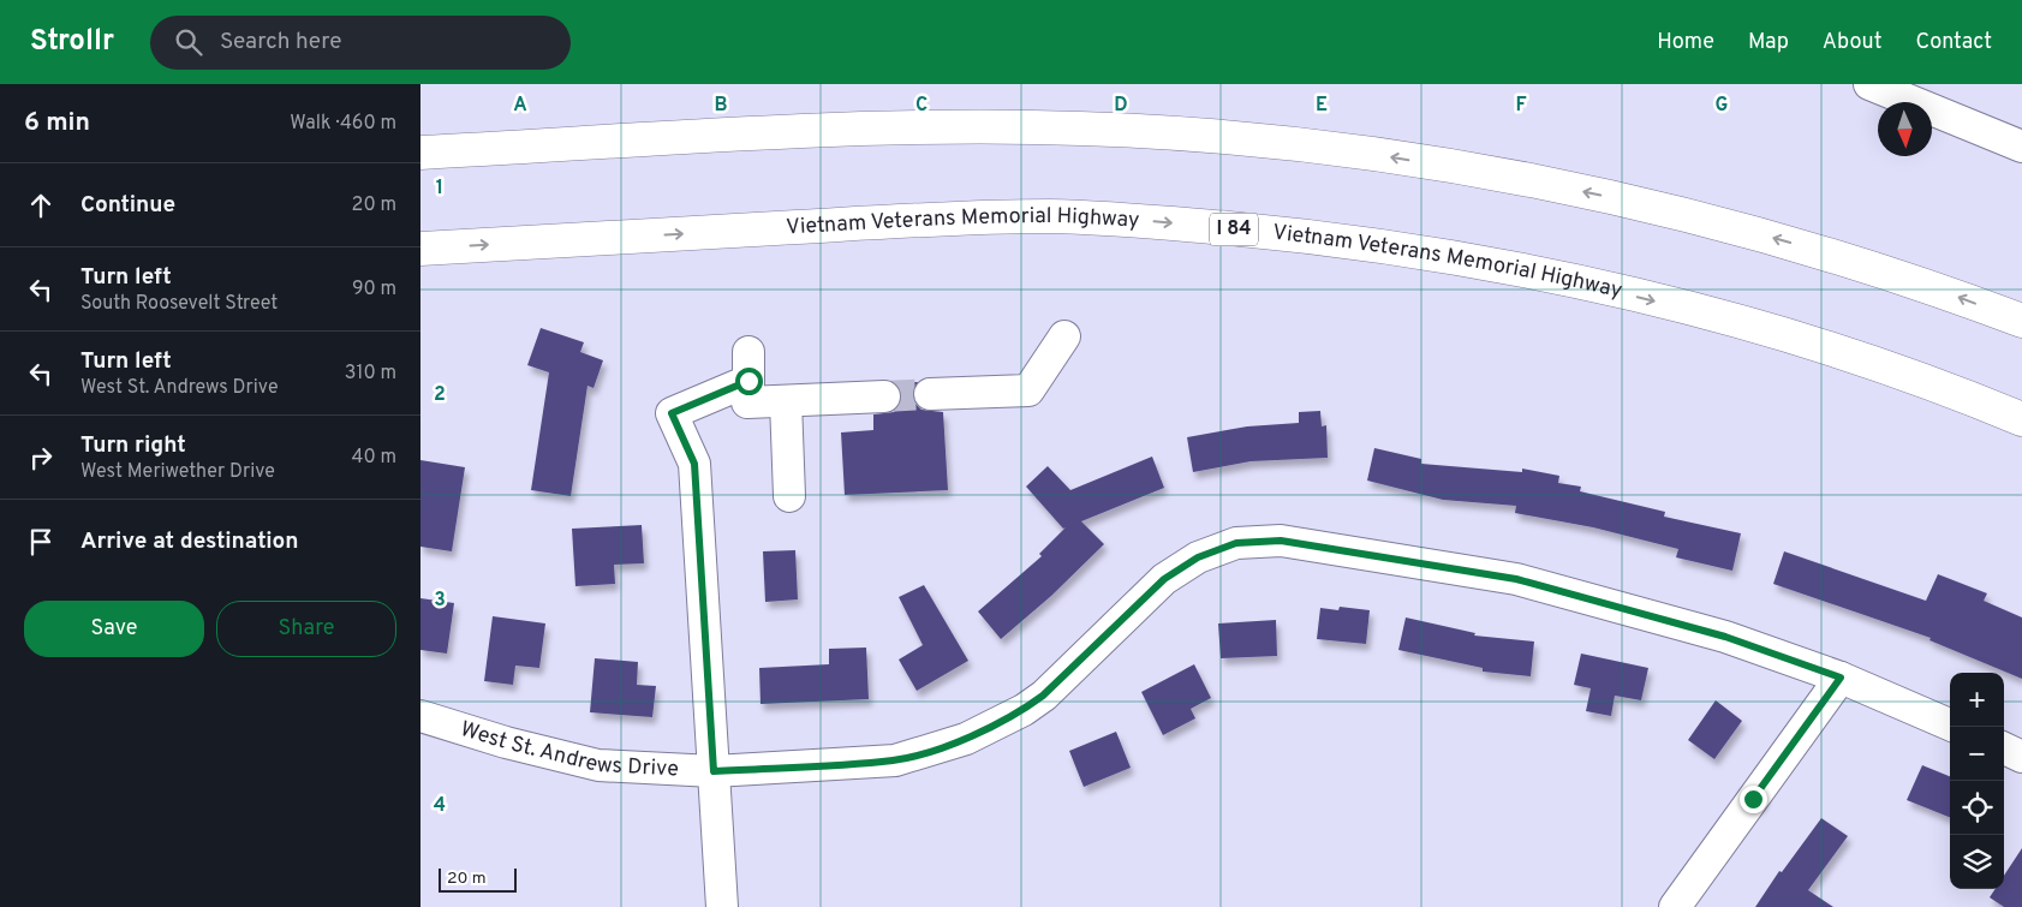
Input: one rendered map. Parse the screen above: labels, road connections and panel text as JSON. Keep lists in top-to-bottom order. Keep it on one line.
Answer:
{"streets":{"highway":["Vietnam Veterans Memorial Highway","I 84"],"street":["West St. Andrews Drive"]},"scale_bar":"20 m","north":"bottom","page":{"header":"Strollr","search":"Search here","nav":["Home","Map","About","Contact"],"heading":["6 min","Walk · 460 m"],"list":[["Continue","20 m"],["Turn left","South Roosevelt Street","90 m"],["Turn left","West St. Andrews Drive","310 m"],["Turn right","West Meriwether Drive","40 m"],"Arrive at destination"],"buttons":["Save","Share"],"map_buttons":["+","−"],"scale":"20 m"},"grid":{"columns":["A","B","C","D","E","F","G"],"rows":["1","2","3","4"]}}
